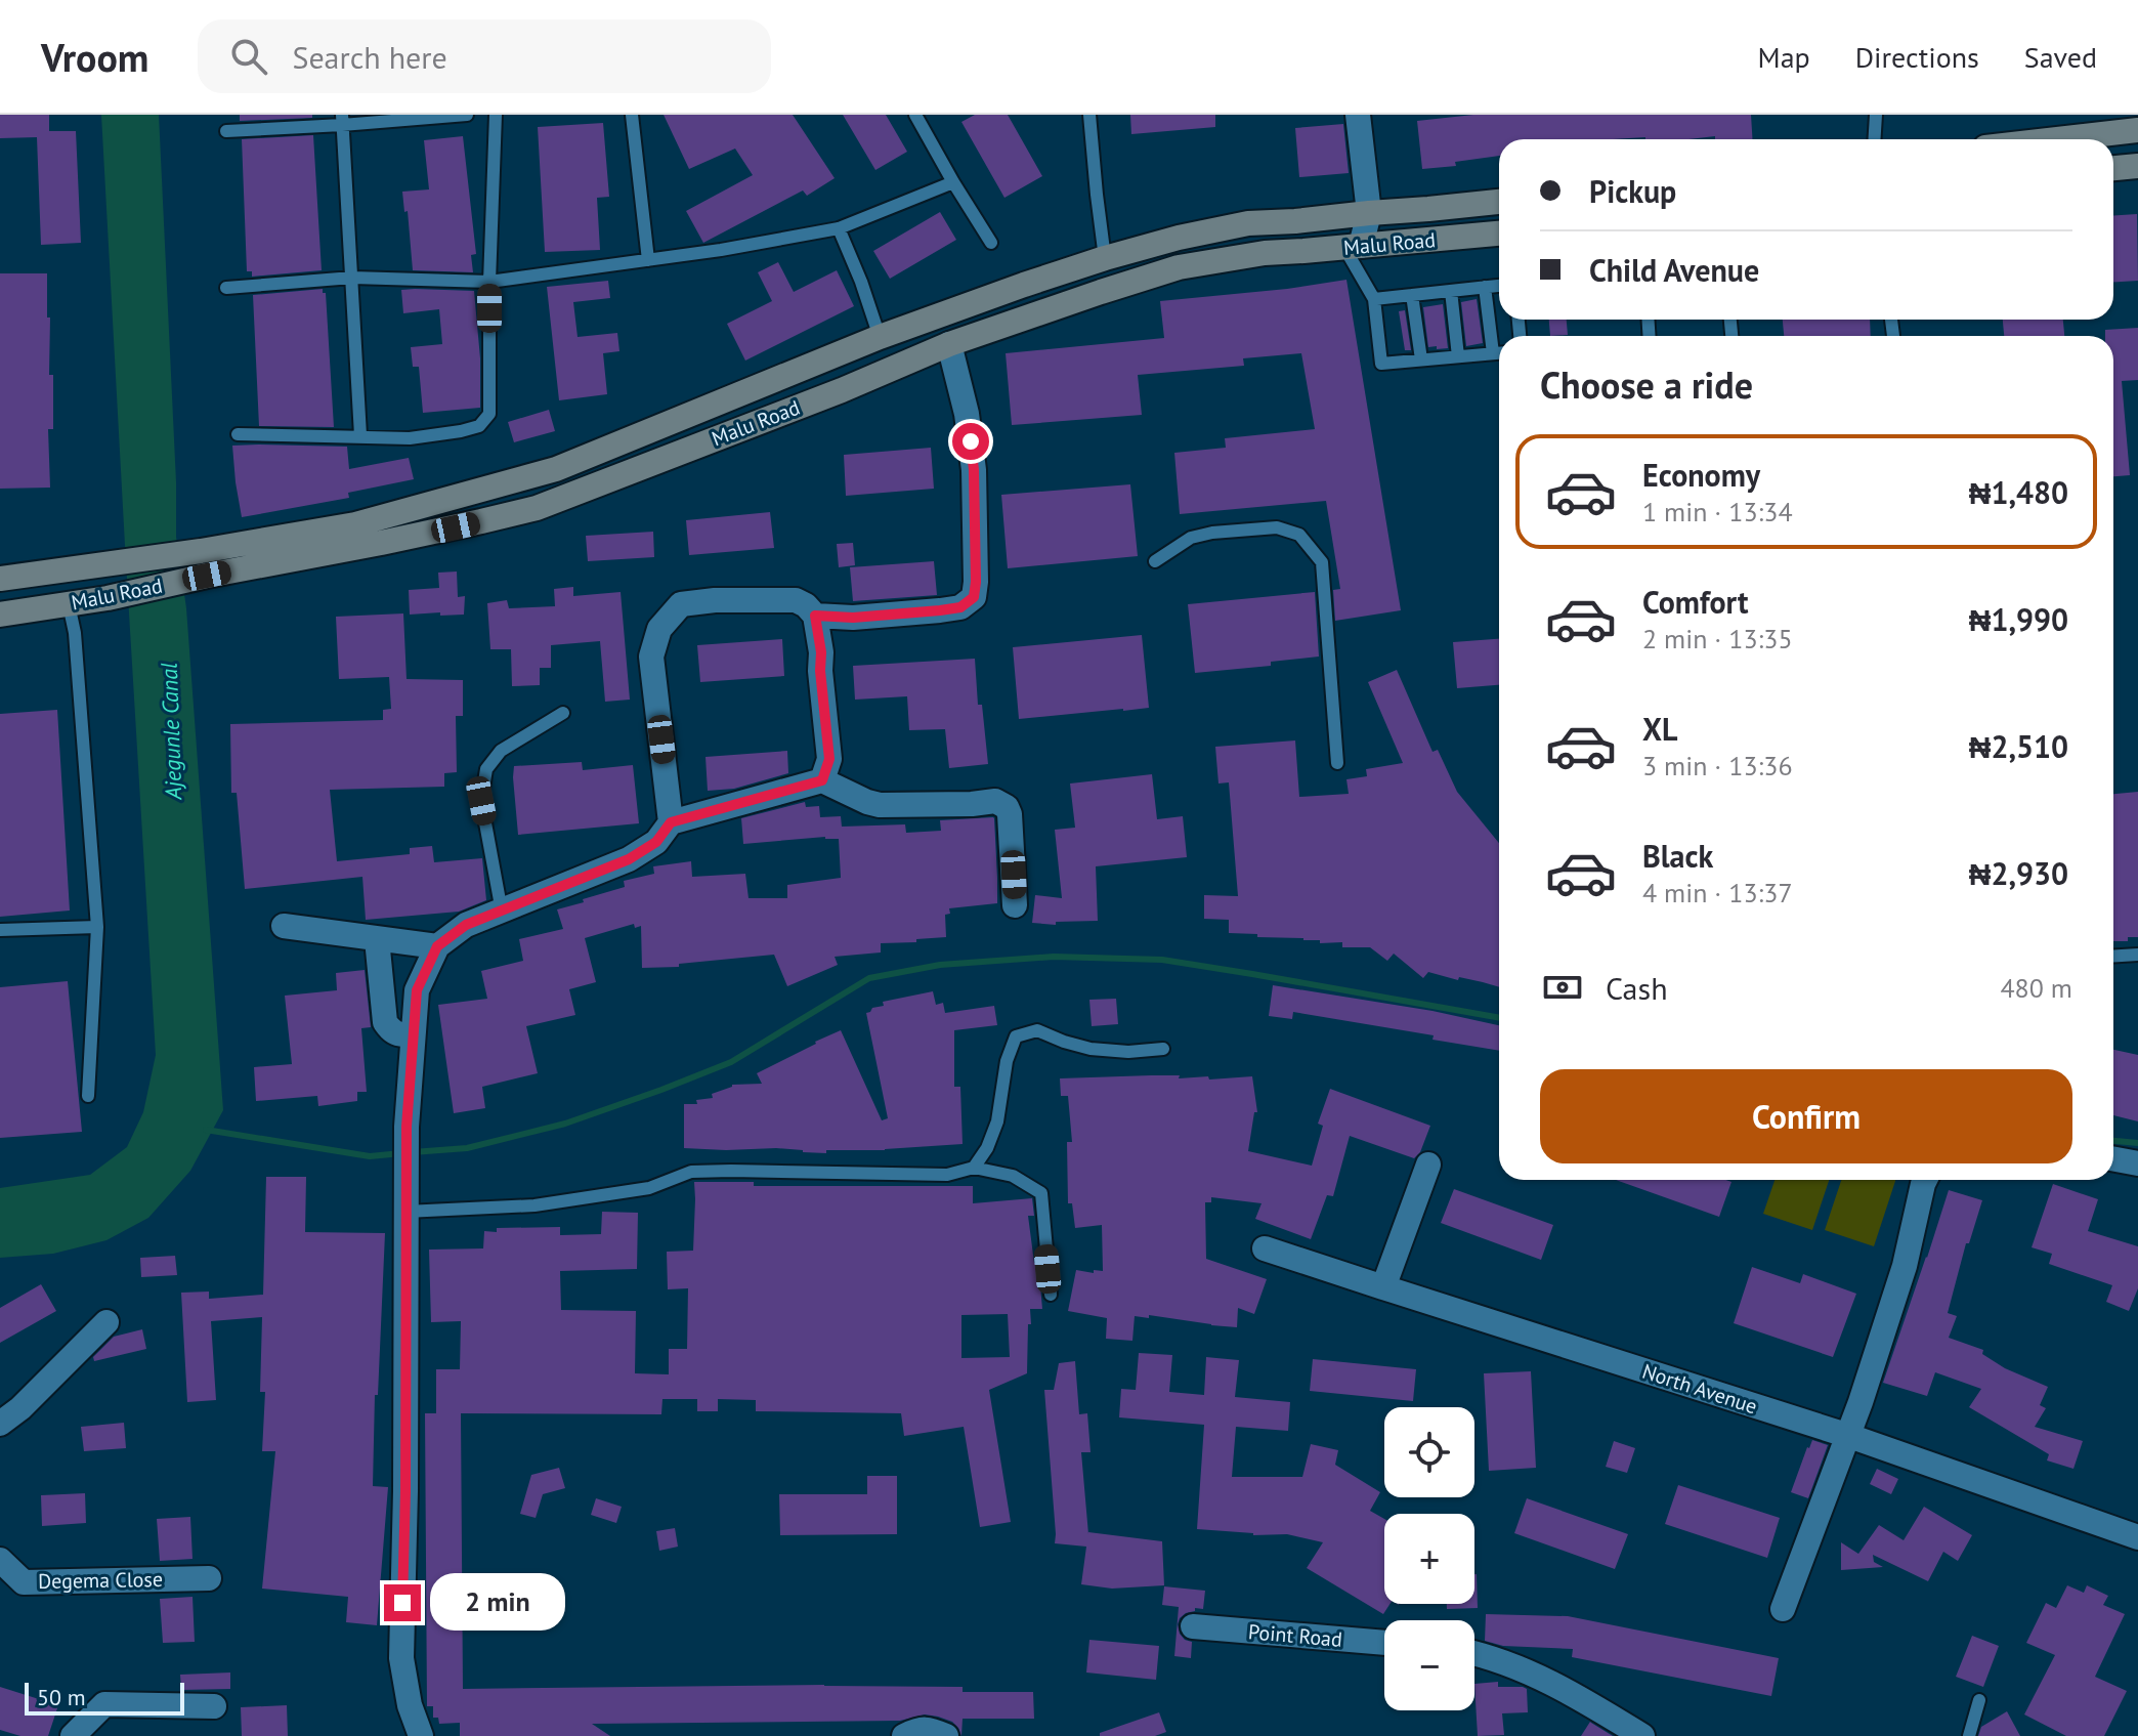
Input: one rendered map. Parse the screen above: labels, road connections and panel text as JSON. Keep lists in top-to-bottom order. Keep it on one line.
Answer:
{"streets":{"main road":["Malu Road"],"street":["North Avenue","Degema Close","Point Road"]},"water":["Ajegunle Canal"],"scale_bar":"50 m","page":{"header":"Vroom","search":"Search here","nav":["Map","Directions","Saved"],"banner":["Pickup","Child Avenue"],"heading":"Choose a ride","list":[{"name":"Economy","note":"1 min · 13:34","value":"₦1,480"},{"name":"Comfort","note":"2 min · 13:35","value":"₦1,990"},{"name":"XL","note":"3 min · 13:36","value":"₦2,510"},{"name":"Black","note":"4 min · 13:37","value":"₦2,930"}],"pay":["Cash","480 m"],"buttons":"Confirm","map_buttons":["+","−"],"bubble":"2 min","scale":"50 m"}}
